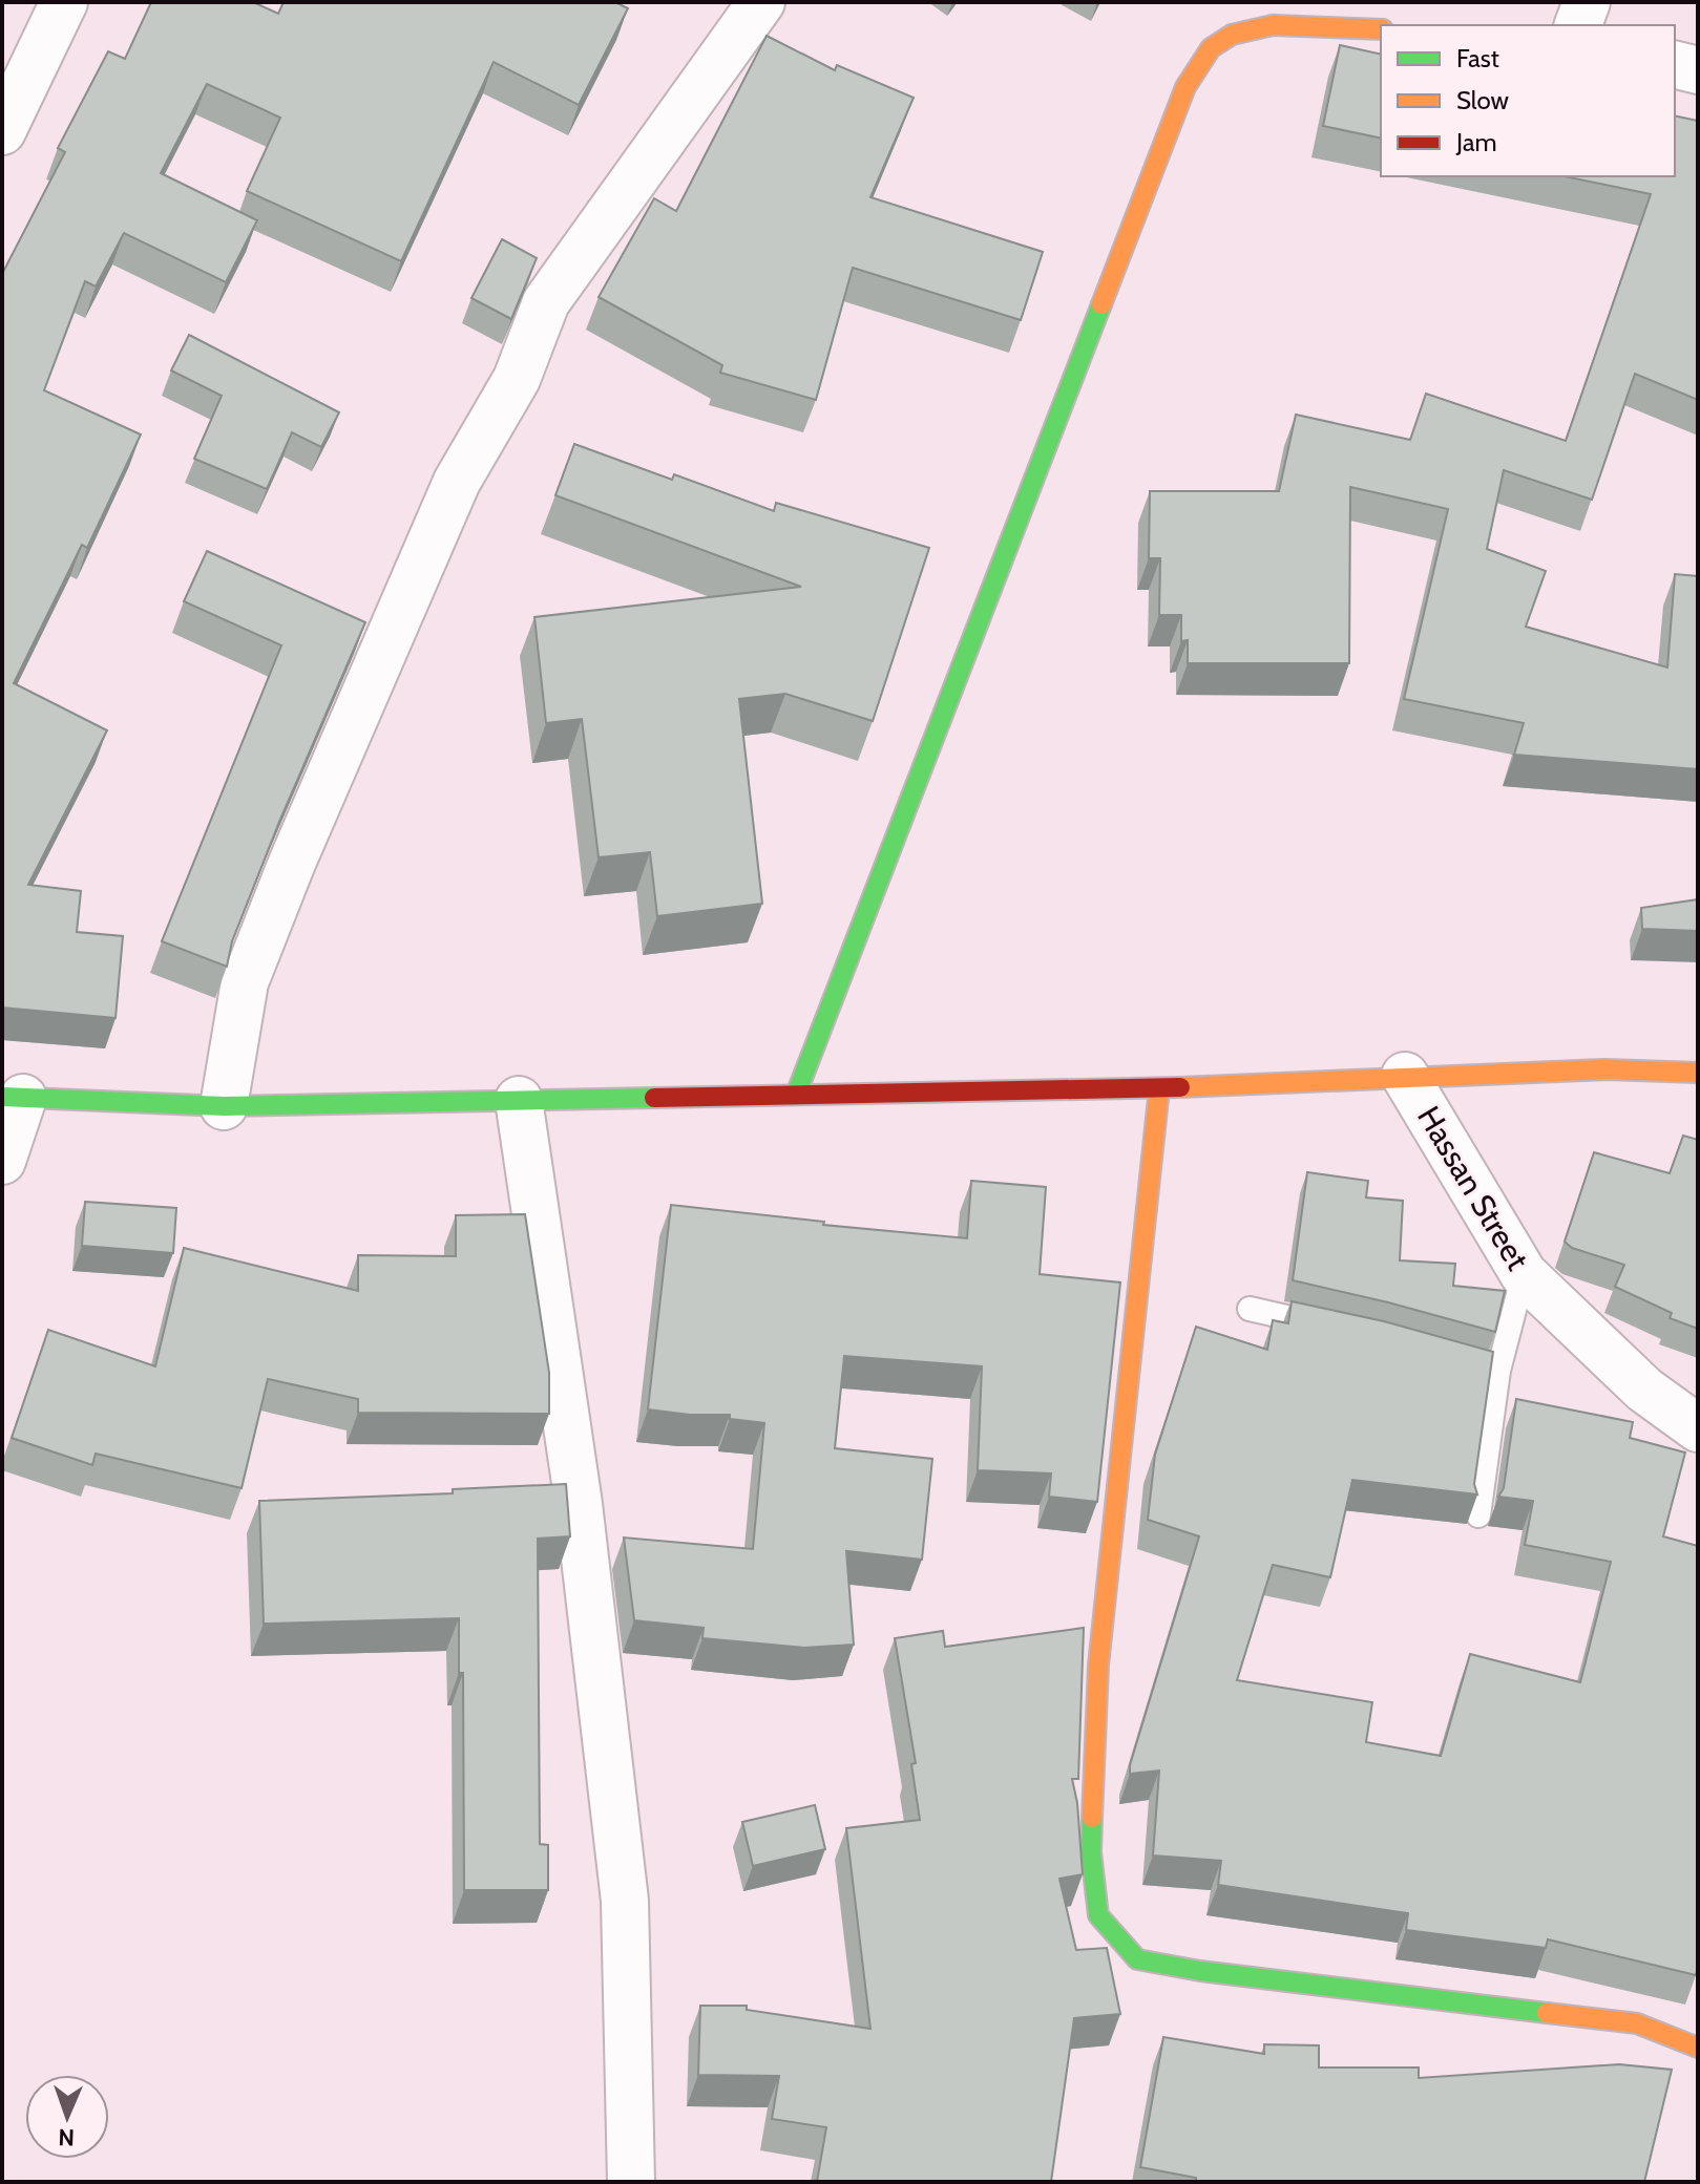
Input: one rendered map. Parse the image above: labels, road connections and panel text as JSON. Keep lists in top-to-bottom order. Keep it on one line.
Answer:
{"streets":{"street":["Hassan Street"]},"legend":["Fast","Slow","Jam"],"north":"bottom"}
